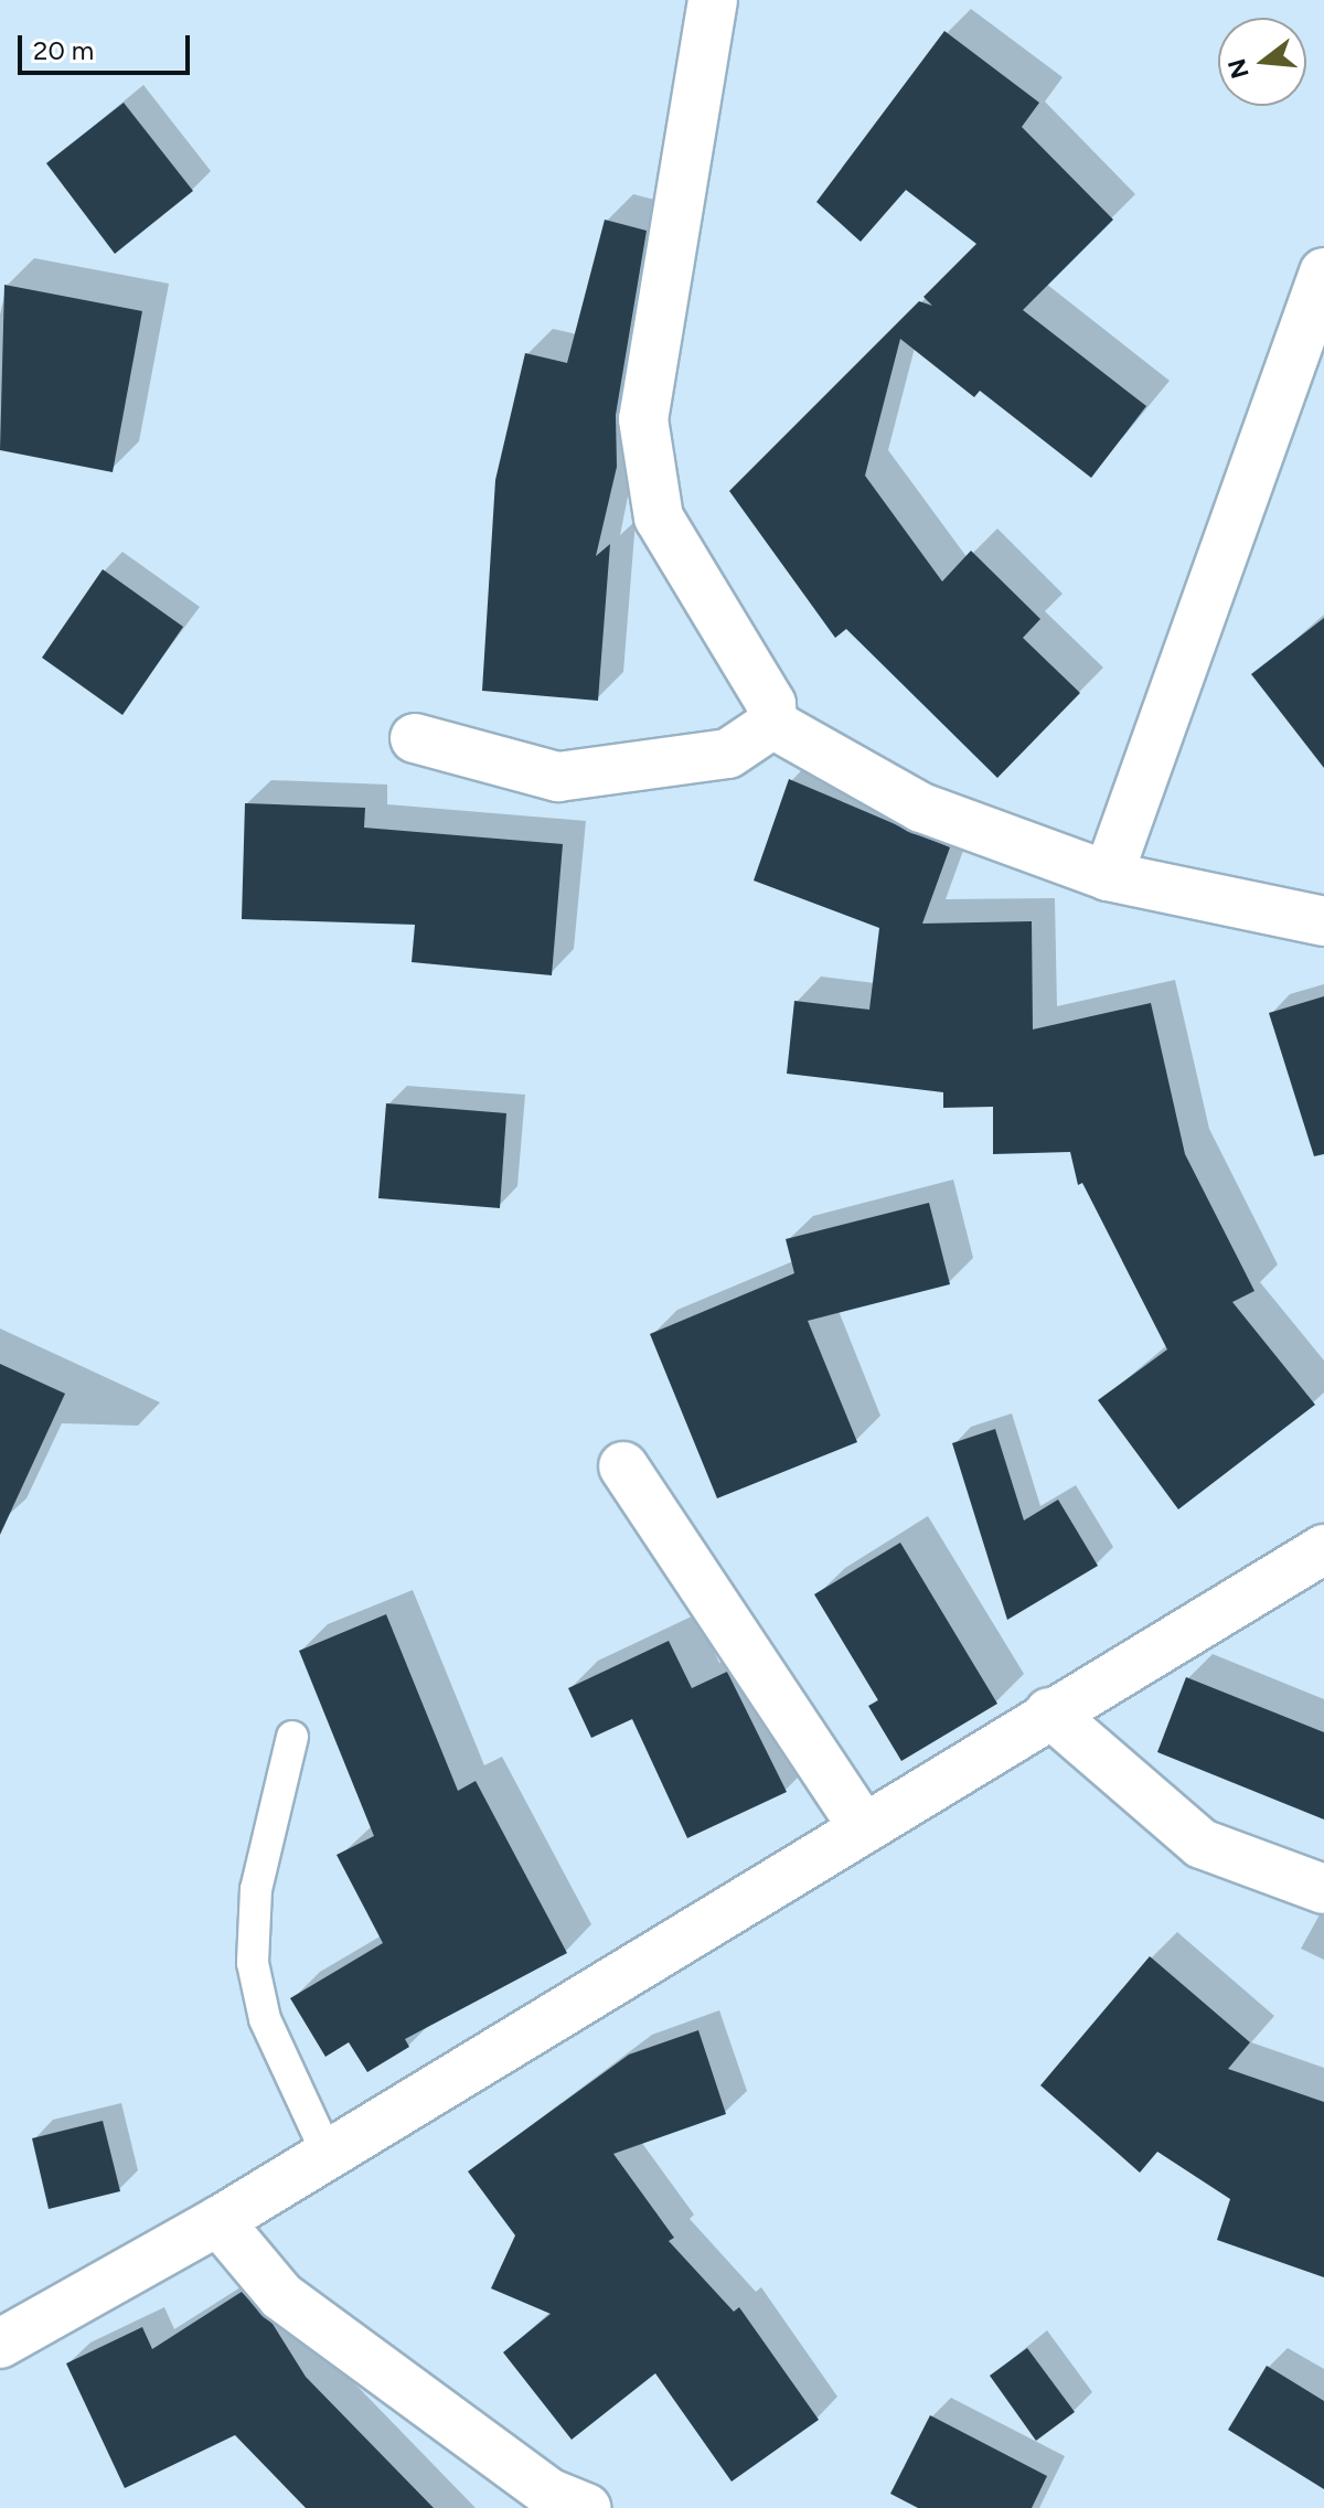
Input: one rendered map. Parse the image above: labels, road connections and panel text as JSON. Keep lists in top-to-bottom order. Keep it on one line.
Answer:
{"scale_bar":"20 m","north":"left"}
